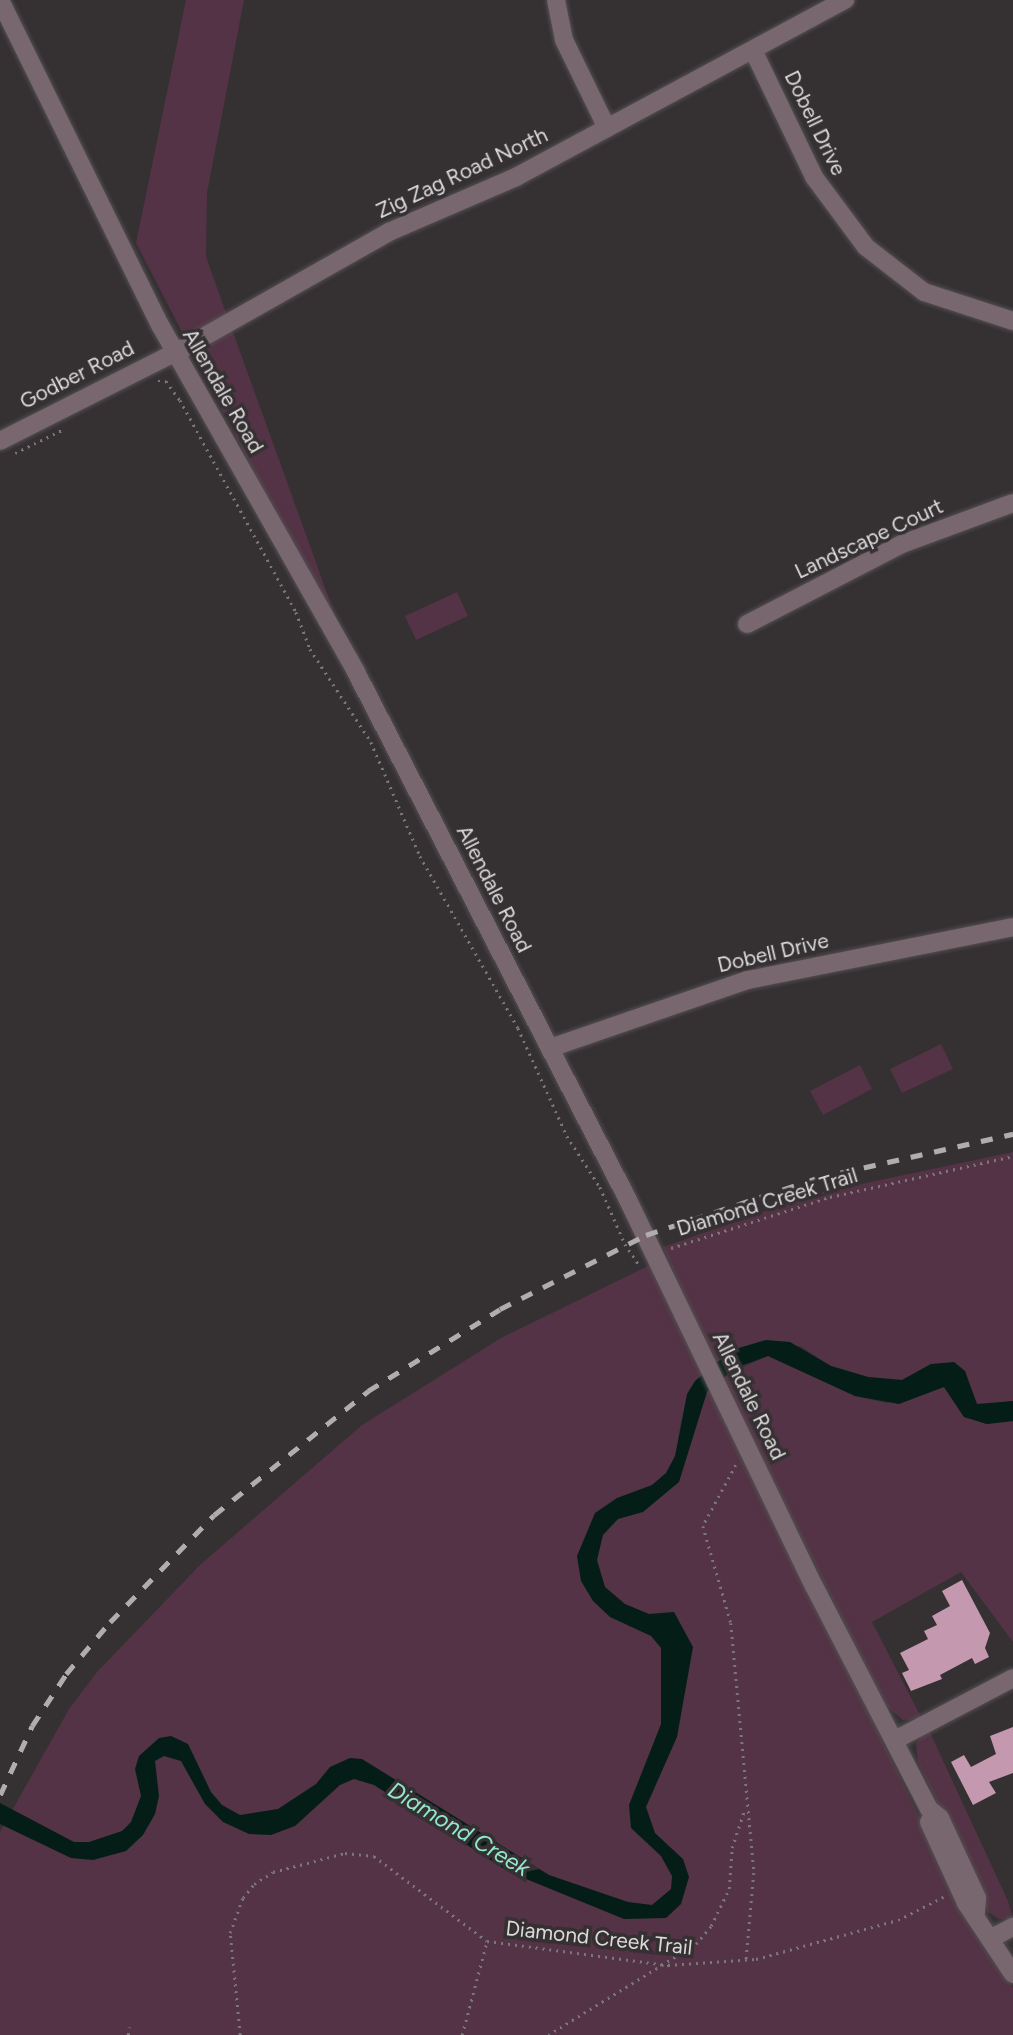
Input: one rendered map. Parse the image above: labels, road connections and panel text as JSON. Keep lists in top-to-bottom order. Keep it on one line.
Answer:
{"streets":{"street":["Dobell Drive","Zig Zag Road North","Godber Road","Allendale Road","Landscape Court"],"path":["Diamond Creek Trail"]},"crossings":[["Dobell Drive","Zig Zag Road North"],["Dobell Drive","Allendale Road"],["Zig Zag Road North","Godber Road"],["Zig Zag Road North","Allendale Road"],["Godber Road","Allendale Road"],["Allendale Road","Diamond Creek Trail"]],"water":["Diamond Creek"]}
